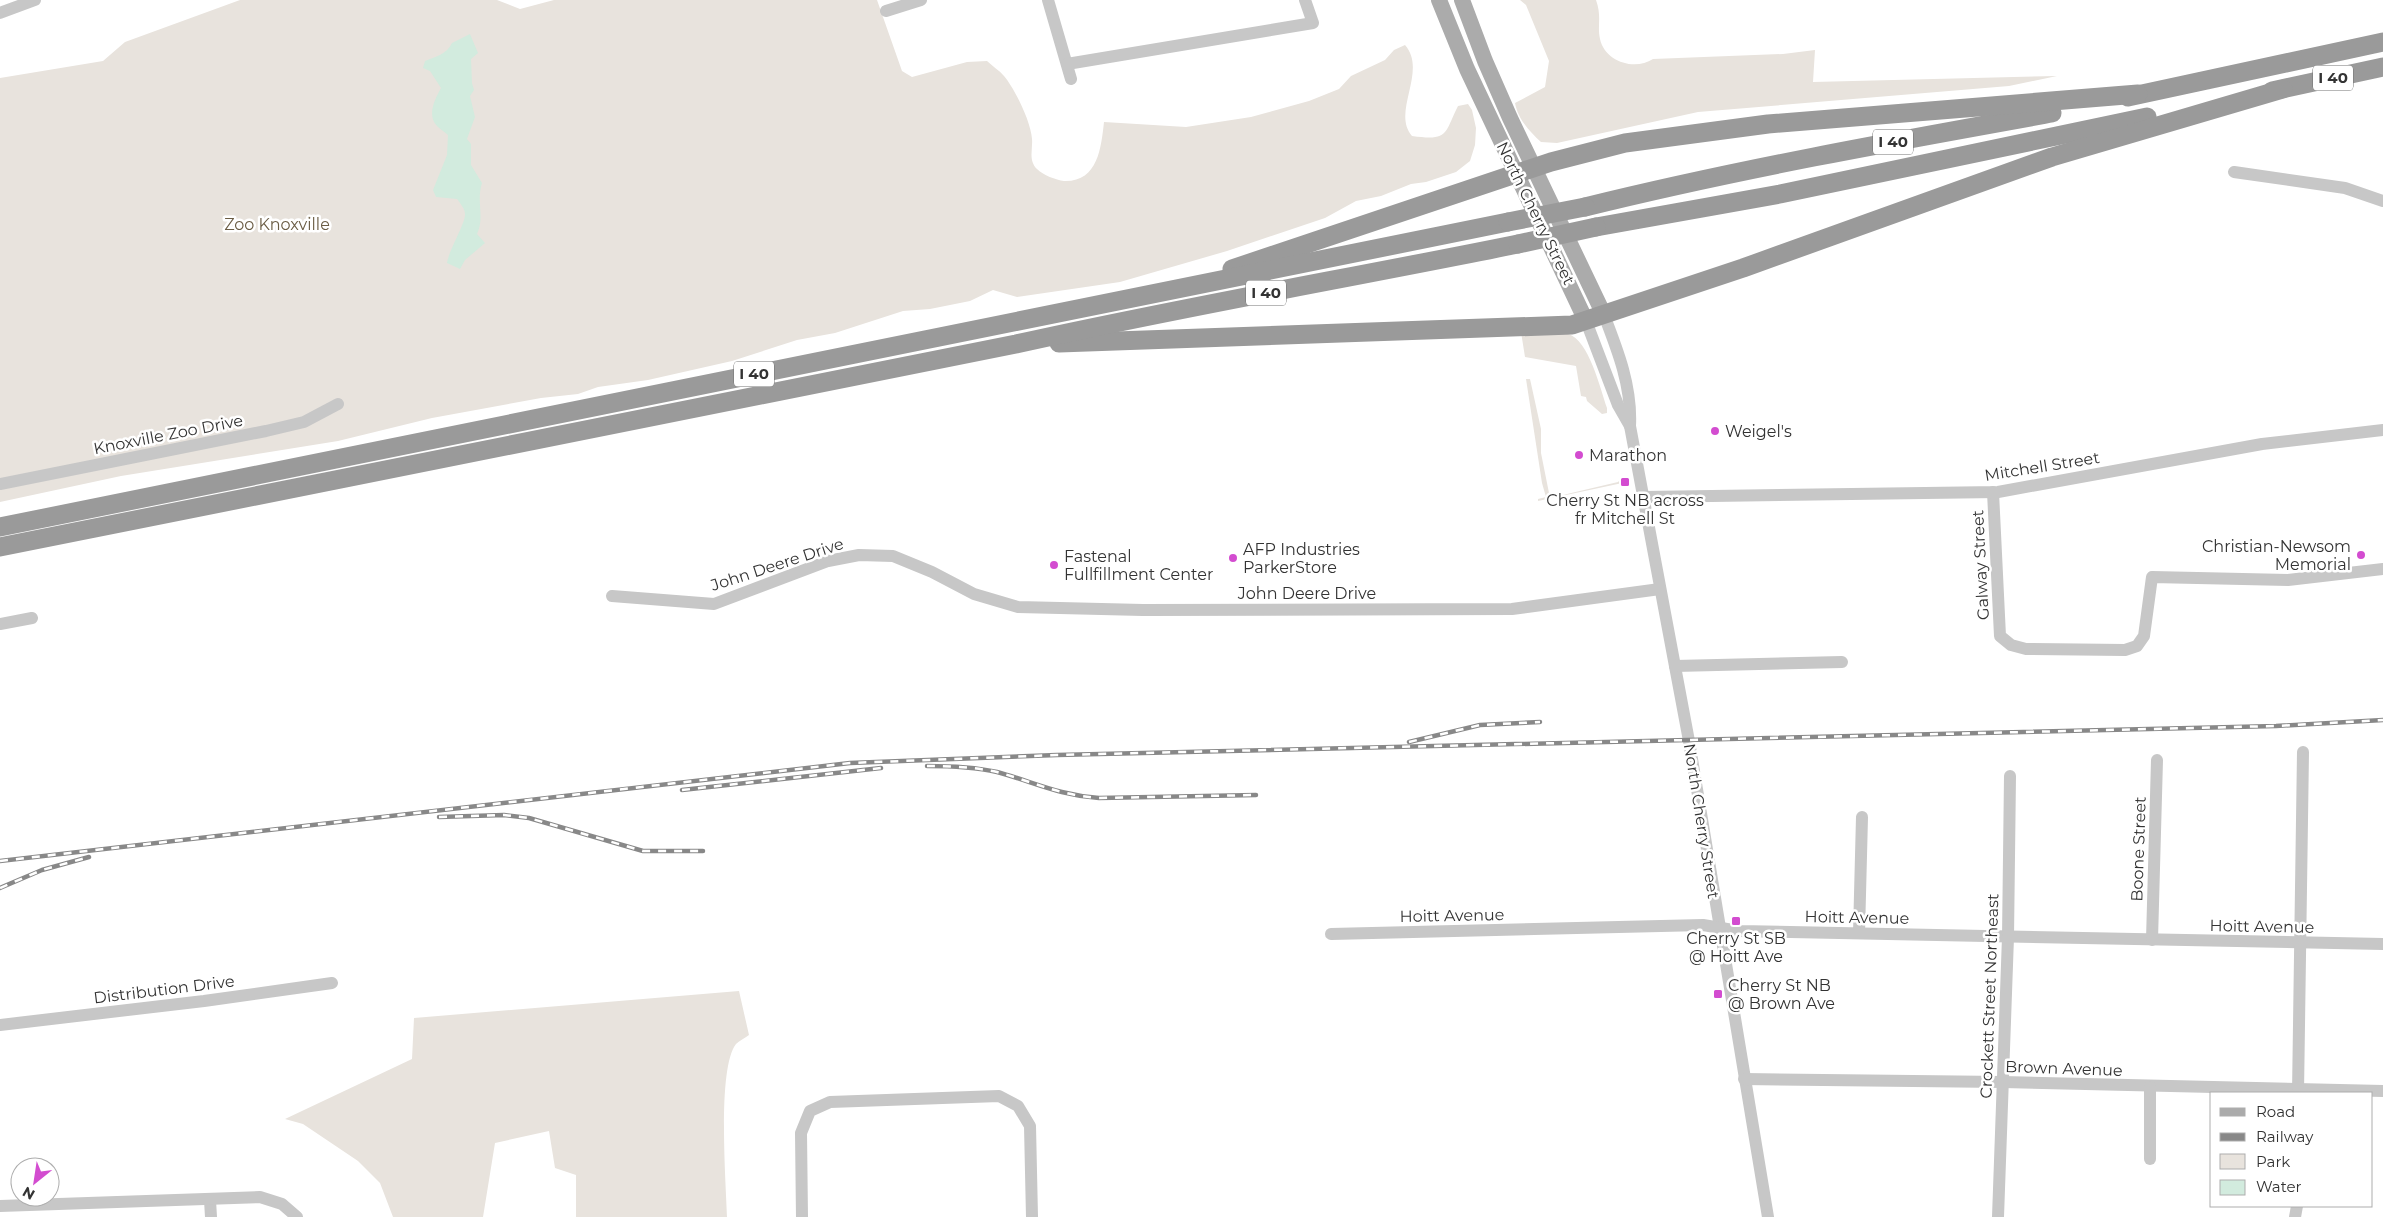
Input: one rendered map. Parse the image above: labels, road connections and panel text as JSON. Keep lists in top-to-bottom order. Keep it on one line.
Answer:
{"streets":{"highway":["I 40"],"main road":["North Cherry Street"],"street":["Knoxville Zoo Drive","Mitchell Street","John Deere Drive","Galway Street","Boone Street","Hoitt Avenue","Distribution Drive","Crockett Street Northeast","Brown Avenue"]},"crossings":[["North Cherry Street","Mitchell Street"],["North Cherry Street","John Deere Drive"],["North Cherry Street","Hoitt Avenue"],["North Cherry Street","Brown Avenue"],["Mitchell Street","Galway Street"],["Boone Street","Hoitt Avenue"],["Hoitt Avenue","Crockett Street Northeast"],["Crockett Street Northeast","Brown Avenue"]],"parks":["Zoo Knoxville"],"places":{"other":["Weigel's","Marathon","Christian-Newsom Memorial","AFP Industries ParkerStore","Fastenal Fullfillment Center"],"transit":["Cherry St NB across fr Mitchell St","Cherry St SB @ Hoitt Ave","Cherry St NB @ Brown Ave"]},"legend":["Road","Railway","Park","Water"],"north":"bottom left"}
